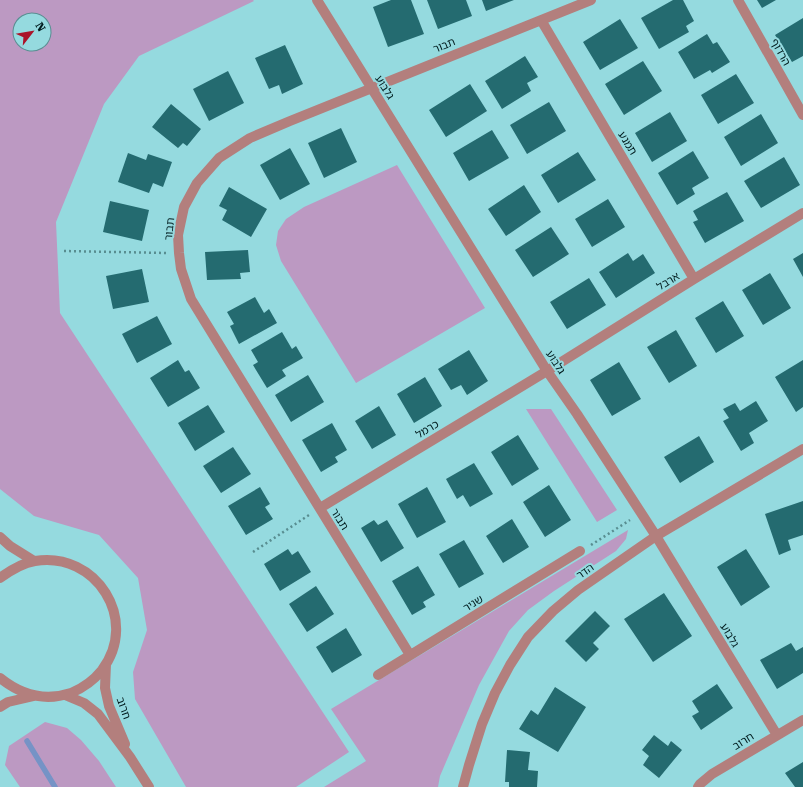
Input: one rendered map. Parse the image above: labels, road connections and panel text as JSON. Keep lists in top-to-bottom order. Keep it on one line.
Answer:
{"streets":{"street":["תבור","הרדוף","גלבוע","תמנע","ארבל","כרמל","הדר","שניר","חרוב"]},"crossings":[["תבור","גלבוע"],["תבור","תמנע"],["תבור","כרמל"],["תבור","שניר"],["גלבוע","ארבל"],["גלבוע","כרמל"],["גלבוע","הדר"],["גלבוע","חרוב"],["תמנע","ארבל"],["ארבל","כרמל"]],"north":"top right"}
